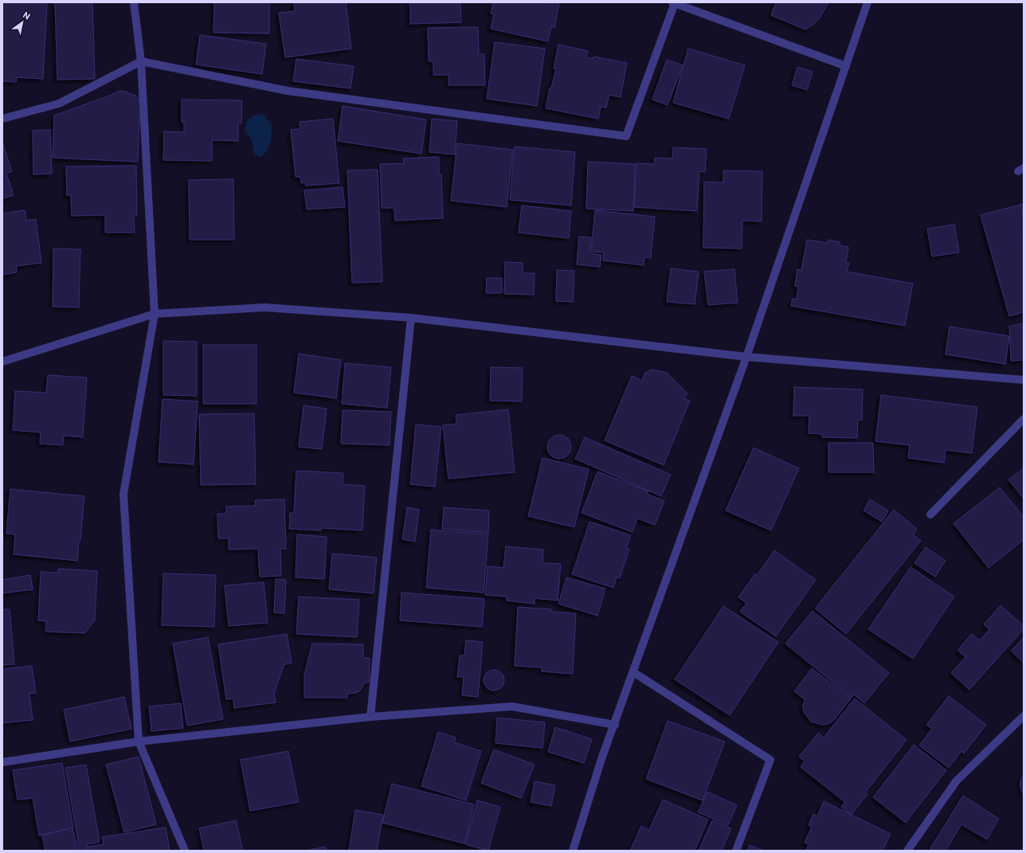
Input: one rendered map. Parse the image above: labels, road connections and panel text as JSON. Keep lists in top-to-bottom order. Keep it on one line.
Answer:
{"north":"top right"}
